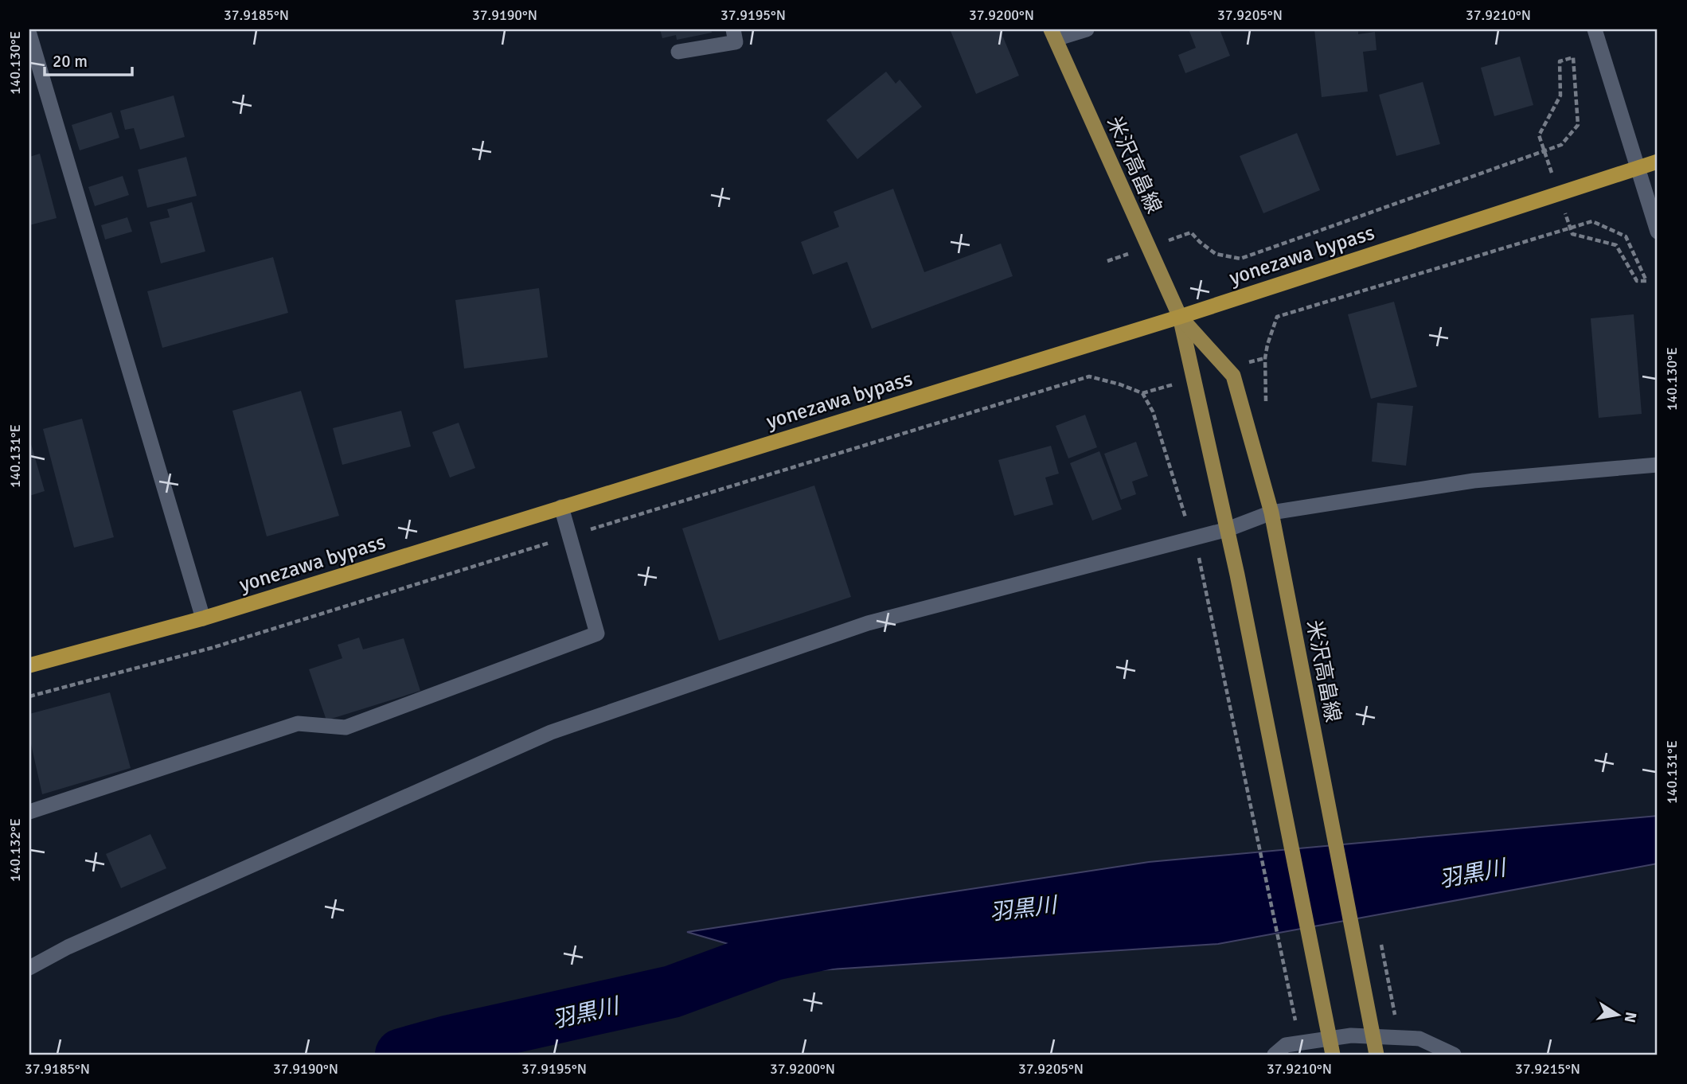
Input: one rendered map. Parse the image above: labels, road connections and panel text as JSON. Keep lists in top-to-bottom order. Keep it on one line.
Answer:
{"streets":{"highway":["yonezawa bypass"],"main road":["米沢高畠線"]},"crossings":[["米沢高畠線","yonezawa bypass"]],"water":["羽黒川"],"scale_bar":"20 m","north":"right","coordinates":["37.9185°N","37.9190°N","37.9195°N","37.9200°N","37.9205°N","37.9210°N","140.130°E","140.131°E","140.132°E","37.9215°N"]}
